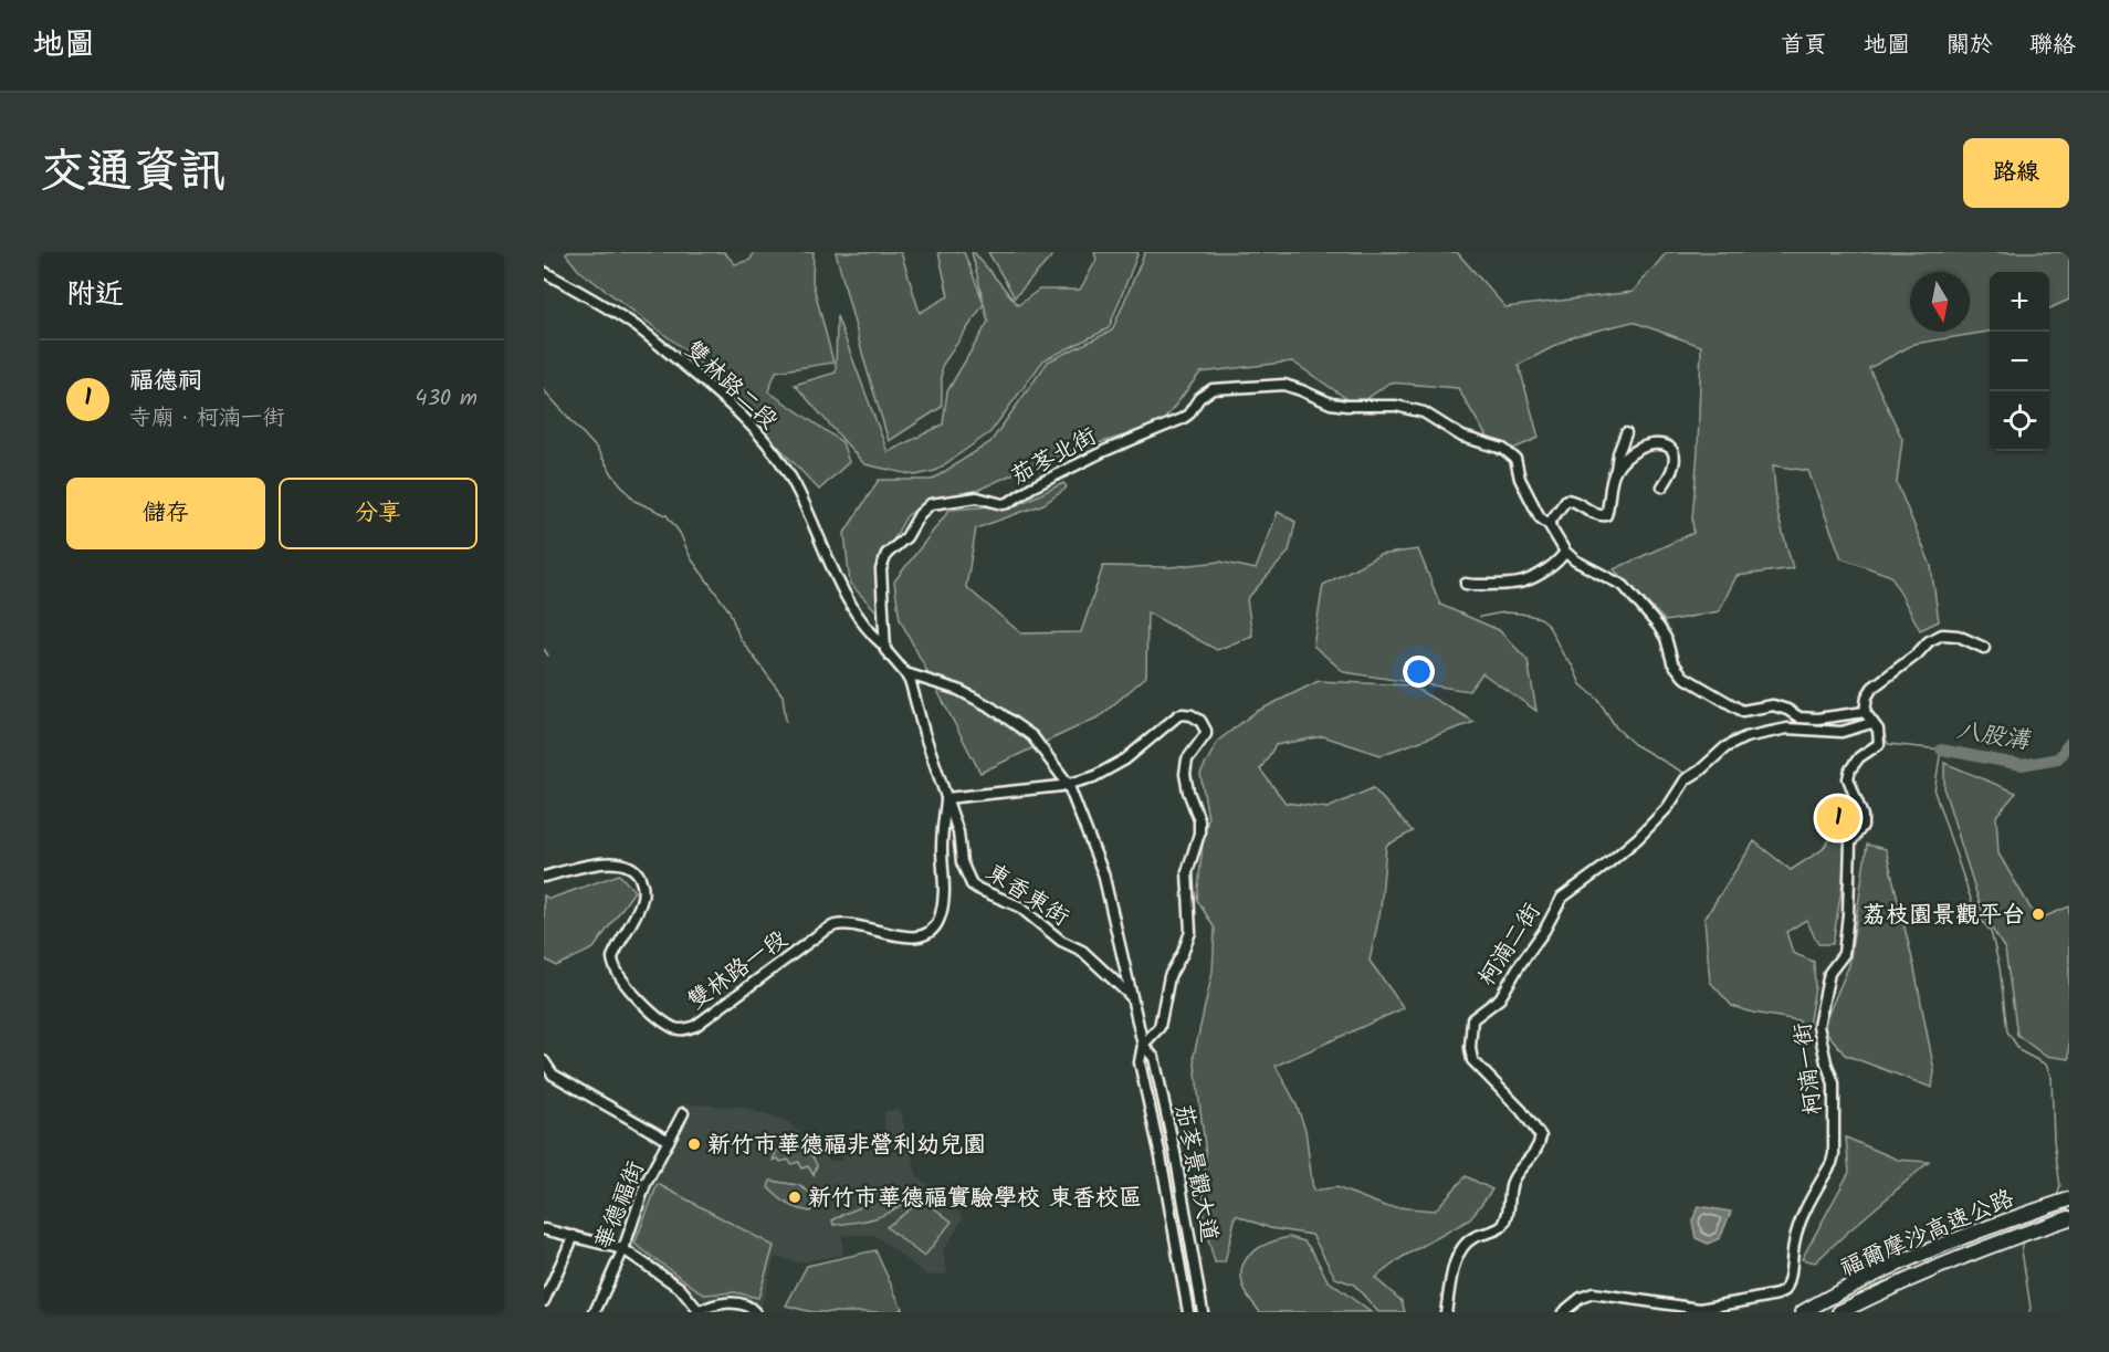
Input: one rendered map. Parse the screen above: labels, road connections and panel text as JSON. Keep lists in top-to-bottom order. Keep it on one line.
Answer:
{"streets":{"highway":["福爾摩沙高速公路"],"street":["雙林路二段","茄苳北街","東香東街","柯湳二街","雙林路一段","柯湳一街","茄苳景觀大道","華德福街"]},"crossings":[["雙林路二段","茄苳北街"],["東香東街","雙林路一段"],["東香東街","茄苳景觀大道"],["柯湳二街","柯湳一街"]],"water":["八股溝"],"places":["荔枝園景觀平台","新竹市華德福非營利幼兒園","新竹市華德福實驗學校 東香校區"],"north":"bottom","page":{"header":"地圖","nav":["首頁","地圖","關於","聯絡"],"title":"交通資訊","buttons":["路線",["儲存","分享"]],"heading":"附近","map_buttons":["+","−"],"list":[{"mark":"1","name":"福德祠","note":"寺廟 · 柯湳一街","value":"430 m"}],"pins":"1"}}
